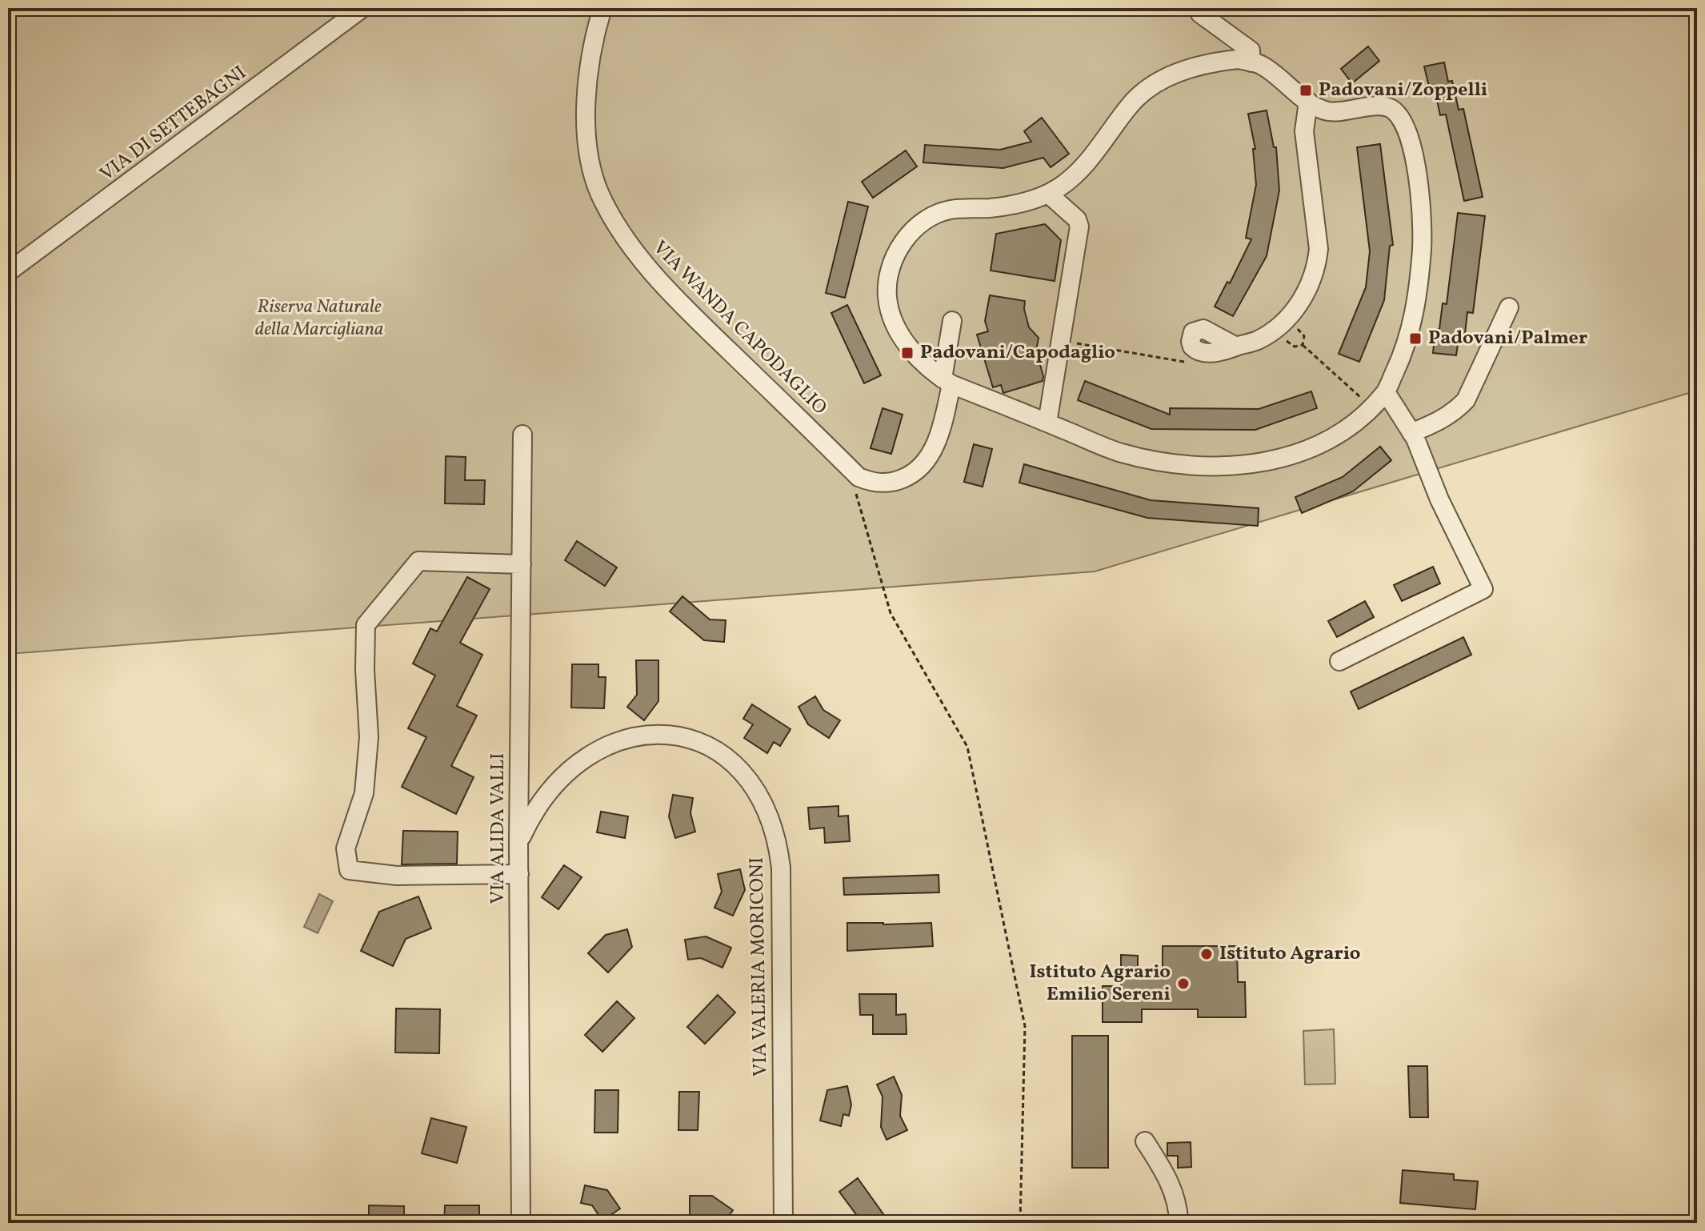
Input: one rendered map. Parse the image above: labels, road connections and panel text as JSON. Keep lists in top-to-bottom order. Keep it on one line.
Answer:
{"streets":{"street":["VIA DI SETTEBAGNI","VIA WANDA CAPODAGLIO","VIA ALIDA VALLI","VIA VALERIA MORICONI"]},"crossings":[["VIA ALIDA VALLI","VIA VALERIA MORICONI"]],"parks":["Riserva Naturale della Marcigliana"],"places":{"transit":["Padovani/Zoppelli","Padovani/Palmer","Padovani/Capodaglio"],"other":["Istituto Agrario","Istituto Agrario Emilio Sereni"]}}
